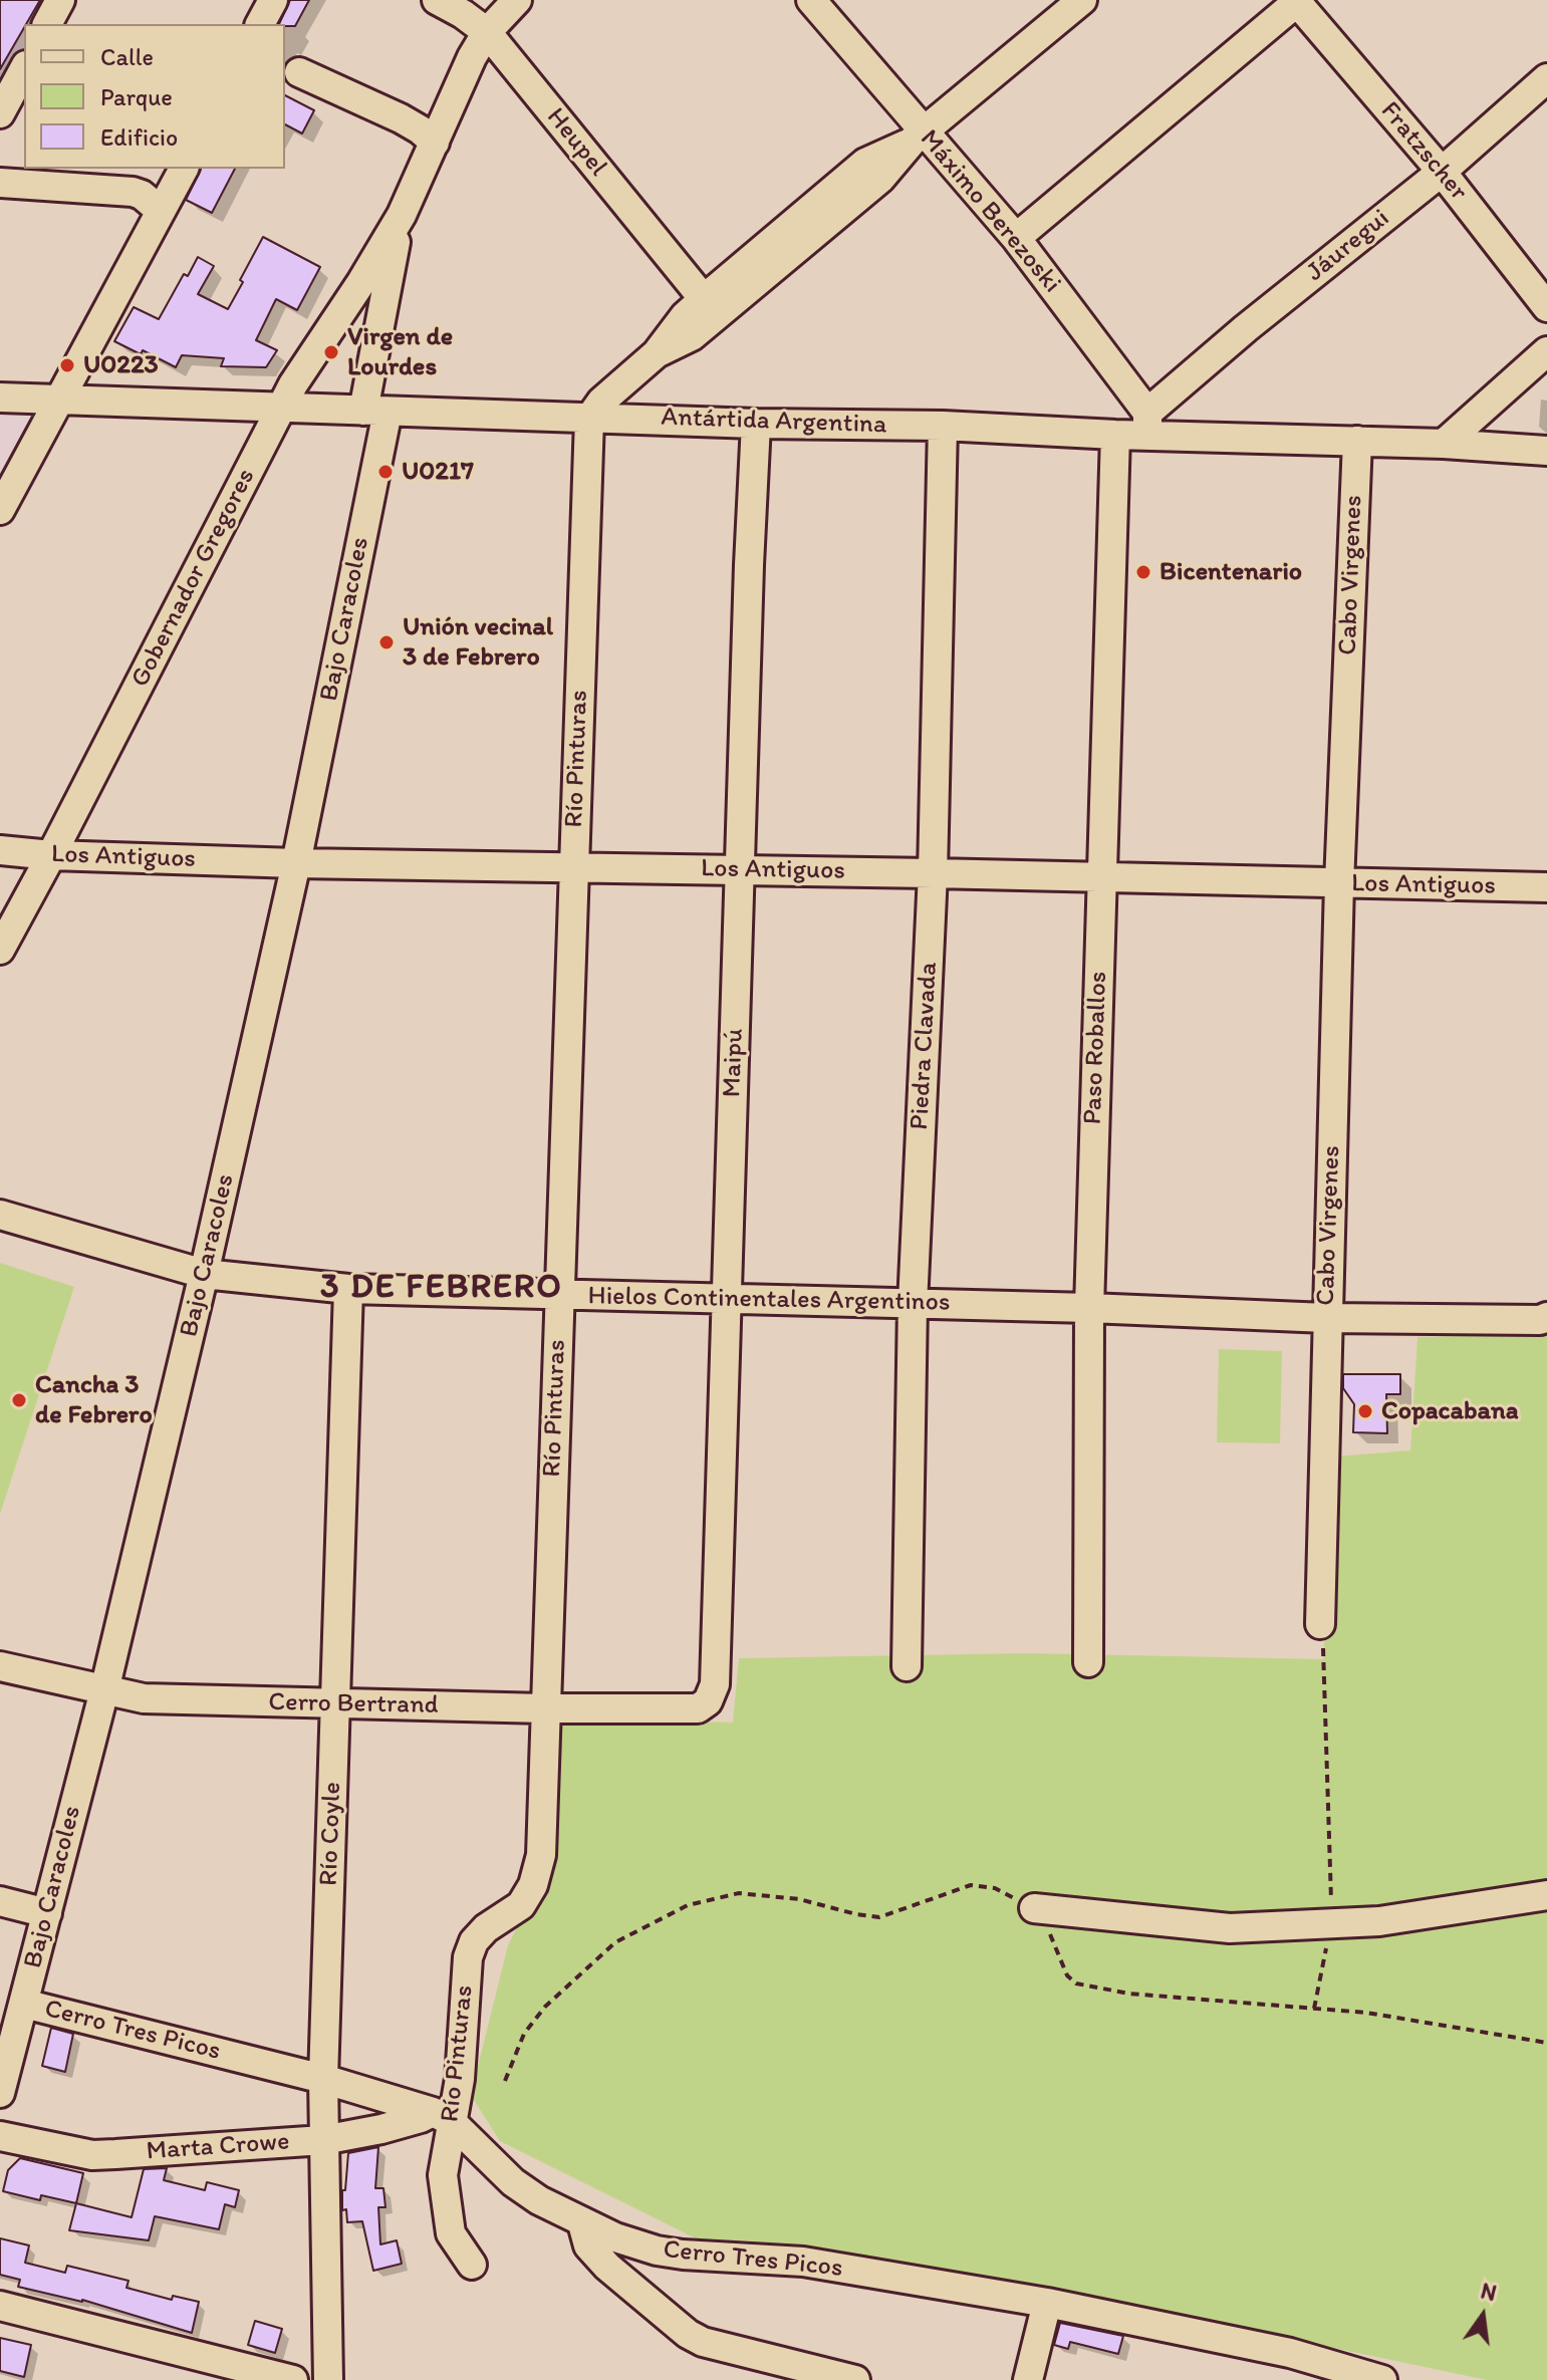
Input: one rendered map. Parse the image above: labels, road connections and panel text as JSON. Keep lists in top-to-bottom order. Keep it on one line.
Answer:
{"streets":{"street":["Heupel","Fratzscher","Máximo Berezoski","Jáuregui","Antártida Argentina","Cabo Virgenes","Gobernador Gregores","Bajo Caracoles","Río Pinturas","Los Antiguos","Piedra Clavada","Paso Roballos","Maipú","Hielos Continentales Argentinos","Cerro Bertrand","Río Coyle","Cerro Tres Picos","Marta Crowe"]},"crossings":[["Heupel","Gobernador Gregores"],["Fratzscher","Jáuregui"],["Máximo Berezoski","Jáuregui"],["Máximo Berezoski","Antártida Argentina"],["Jáuregui","Antártida Argentina"],["Antártida Argentina","Cabo Virgenes"],["Antártida Argentina","Gobernador Gregores"],["Antártida Argentina","Bajo Caracoles"],["Antártida Argentina","Río Pinturas"],["Antártida Argentina","Piedra Clavada"],["Antártida Argentina","Paso Roballos"],["Antártida Argentina","Maipú"],["Cabo Virgenes","Los Antiguos"],["Cabo Virgenes","Hielos Continentales Argentinos"],["Gobernador Gregores","Bajo Caracoles"],["Gobernador Gregores","Los Antiguos"],["Bajo Caracoles","Los Antiguos"],["Bajo Caracoles","Hielos Continentales Argentinos"],["Bajo Caracoles","Cerro Bertrand"],["Bajo Caracoles","Cerro Tres Picos"],["Río Pinturas","Los Antiguos"],["Río Pinturas","Hielos Continentales Argentinos"],["Río Pinturas","Cerro Bertrand"],["Río Pinturas","Cerro Tres Picos"],["Río Pinturas","Marta Crowe"],["Los Antiguos","Piedra Clavada"],["Los Antiguos","Paso Roballos"],["Los Antiguos","Maipú"],["Piedra Clavada","Hielos Continentales Argentinos"],["Paso Roballos","Hielos Continentales Argentinos"],["Maipú","Hielos Continentales Argentinos"],["Maipú","Cerro Bertrand"],["Hielos Continentales Argentinos","Río Coyle"],["Cerro Bertrand","Río Coyle"],["Río Coyle","Cerro Tres Picos"],["Río Coyle","Marta Crowe"],["Cerro Tres Picos","Marta Crowe"]],"districts":["3 DE FEBRERO"],"places":["Virgen de Lourdes","U0223","U0217","Bicentenario","Unión vecinal 3 de Febrero","Cancha 3 de Febrero","Copacabana"],"legend":["Calle","Parque","Edificio"],"north":"top"}
